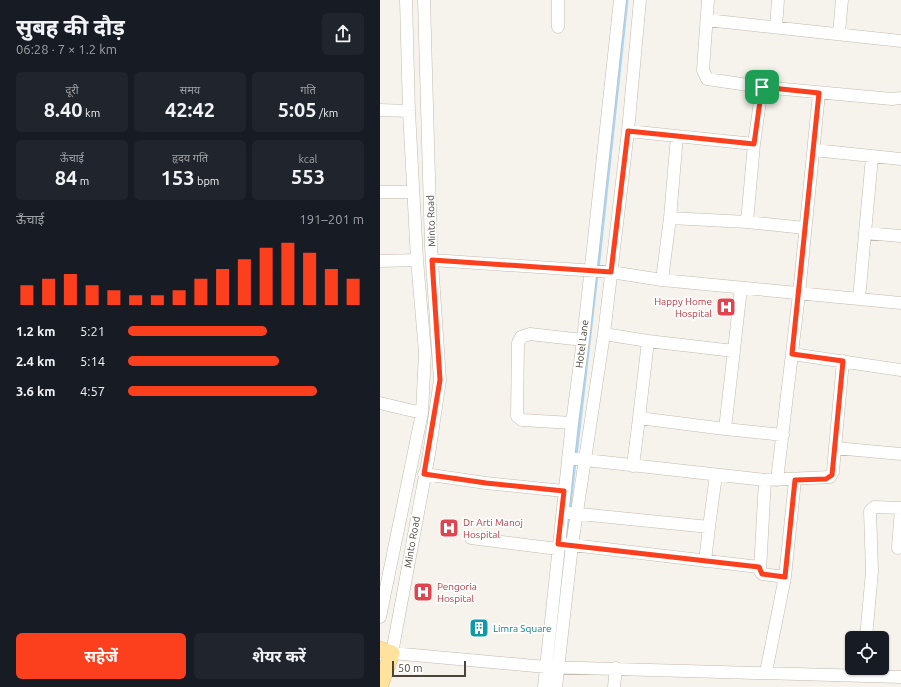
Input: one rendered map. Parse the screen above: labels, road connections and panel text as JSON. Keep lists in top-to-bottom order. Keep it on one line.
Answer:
{"streets":{"main road":["Minto Road"],"street":["Hotel Lane"]},"places":{"hospital":["Happy Home Hospital","Dr Arti Manoj Hospital","Pengoria Hospital"],"building":["Limra Square"]},"scale_bar":"50 m","page":{"heading":["सुबह की दौड़","06:28 · 7 × 1.2 km"],"stats":[["दूरी","8.40 km"],["समय","42:42"],["गति","5:05 /km"],["ऊँचाई","84 m"],["हृदय गति","153 bpm"],["kcal","553"]],"chart":["ऊँचाई","191–201 m"],"list":[{"name":"1.2 km","note":"5:21"},{"name":"2.4 km","note":"5:14"},{"name":"3.6 km","note":"4:57"}],"buttons":["सहेजें","शेयर करें"],"scale":"50 m"}}
